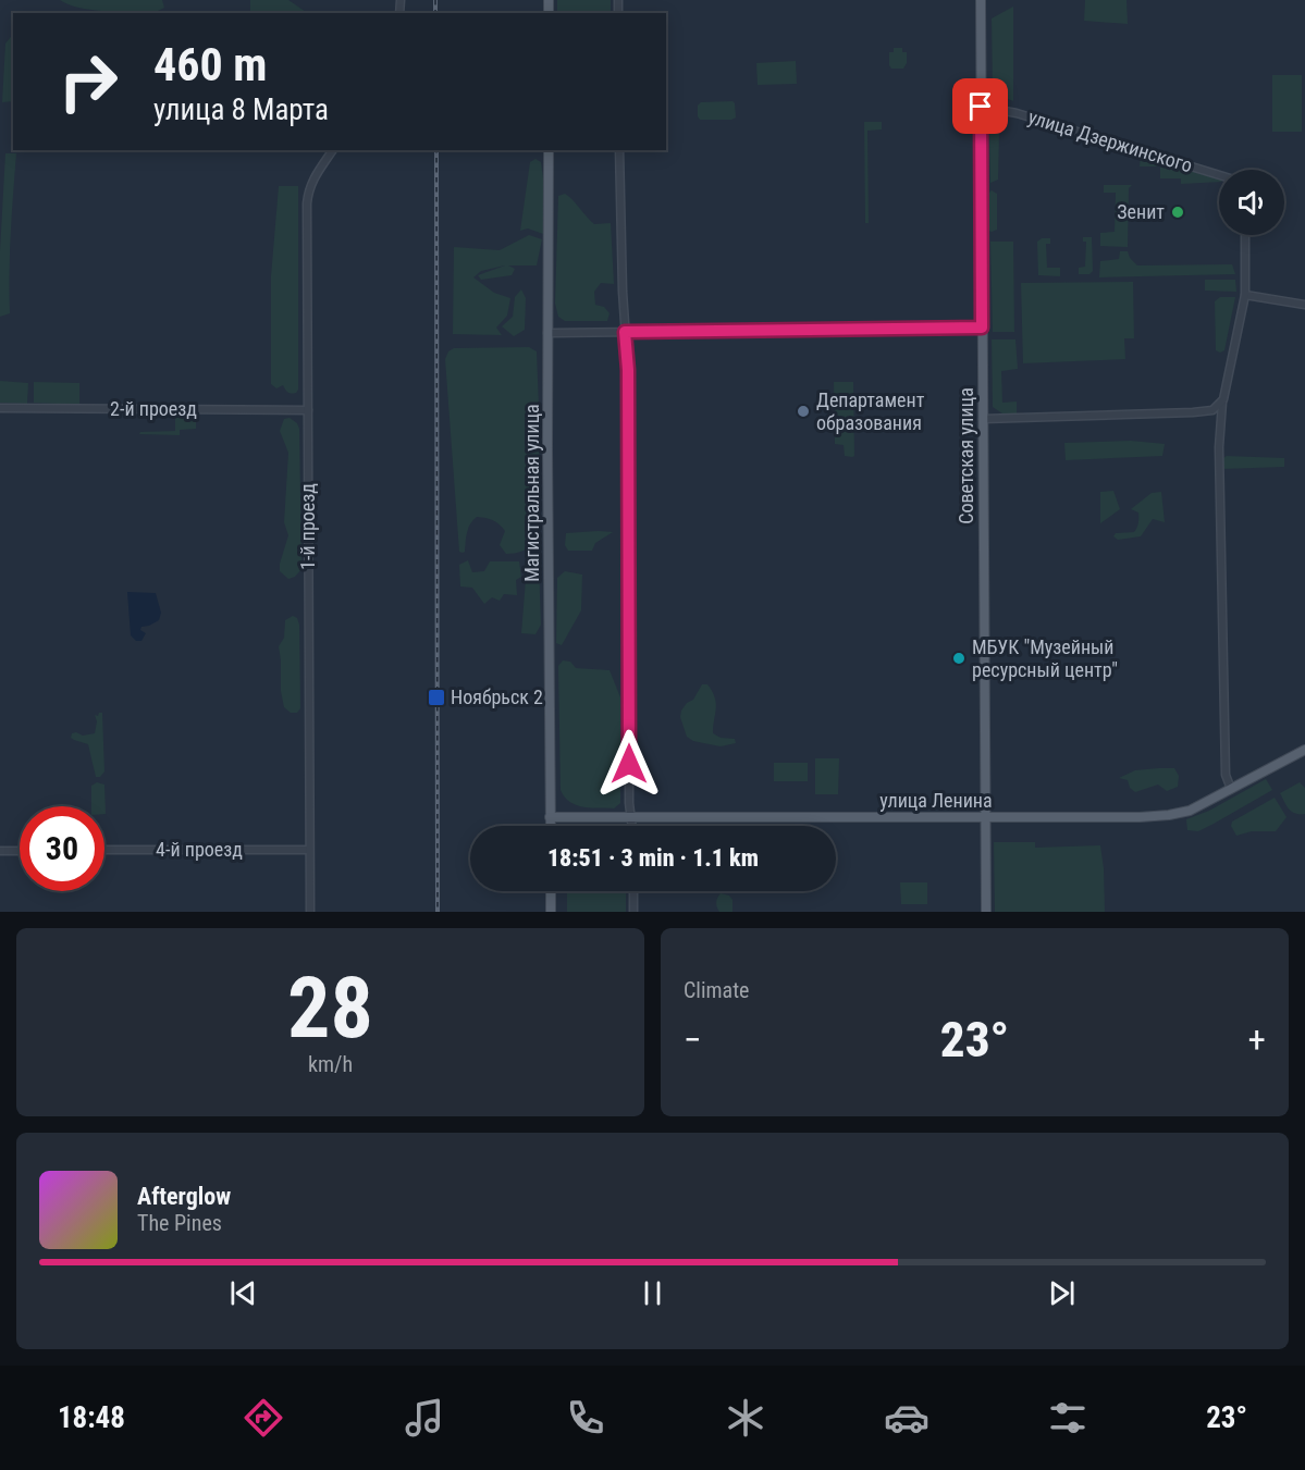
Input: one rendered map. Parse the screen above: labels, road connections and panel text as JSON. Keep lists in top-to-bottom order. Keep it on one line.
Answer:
{"streets":{"main road":["Советская улица","Магистральная улица","улица Ленина"],"street":["улица Дзержинского","2-й проезд","1-й проезд","4-й проезд"]},"crossings":[["улица Дзержинского","Советская улица"],["2-й проезд","1-й проезд"],["Советская улица","улица Ленина"],["Магистральная улица","улица Ленина"],["1-й проезд","4-й проезд"]],"places":{"other":["Зенит","Департамент образования","МБУК \"Музейный ресурсный центр\""],"transit":["Ноябрьск 2"]},"page":{"turn":["460 m","улица 8 Марта"],"limit":"30","trip":"18:51 · 3 min · 1.1 km","tile":[["28","km/h"],"Climate"],"heat":["−","23°","+"],"song":["Afterglow","The Pines"],"tabs":["18:48","23°"]}}
